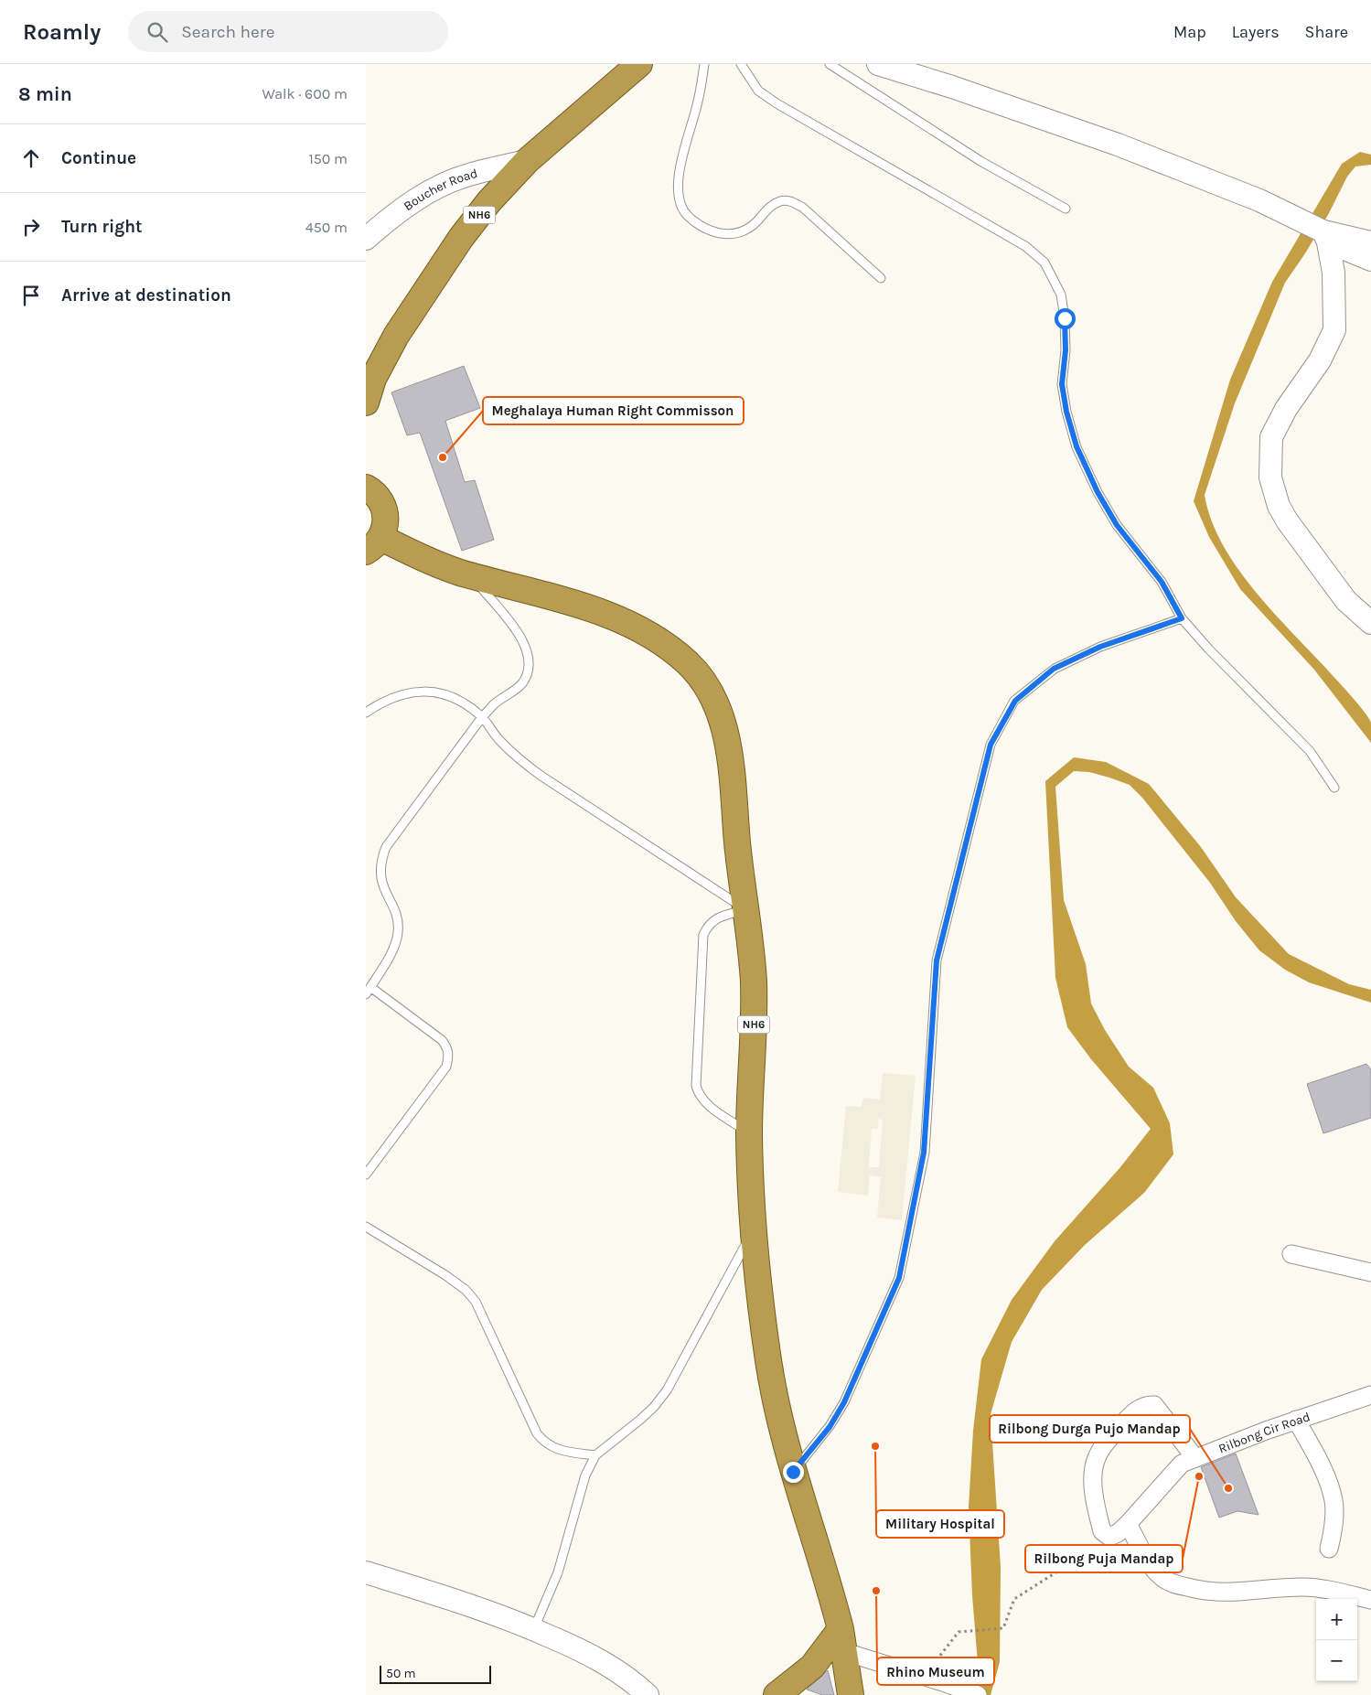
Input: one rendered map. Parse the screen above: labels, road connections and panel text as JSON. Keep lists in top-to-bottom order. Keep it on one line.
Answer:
{"streets":{"highway":["NH6"],"street":["Boucher Road","Rilbong Cir Road"]},"crossings":[["Boucher Road","NH6"]],"places":["Meghalaya Human Right Commisson","Military Hospital","Rilbong Puja Mandap","Rilbong Durga Pujo Mandap","Rhino Museum"],"scale_bar":"50 m","page":{"header":"Roamly","search":"Search here","nav":["Map","Layers","Share"],"heading":["8 min","Walk · 600 m"],"list":[["Continue","150 m"],["Turn right","450 m"],"Arrive at destination"],"map_buttons":["+","−"],"scale":"50 m"}}
